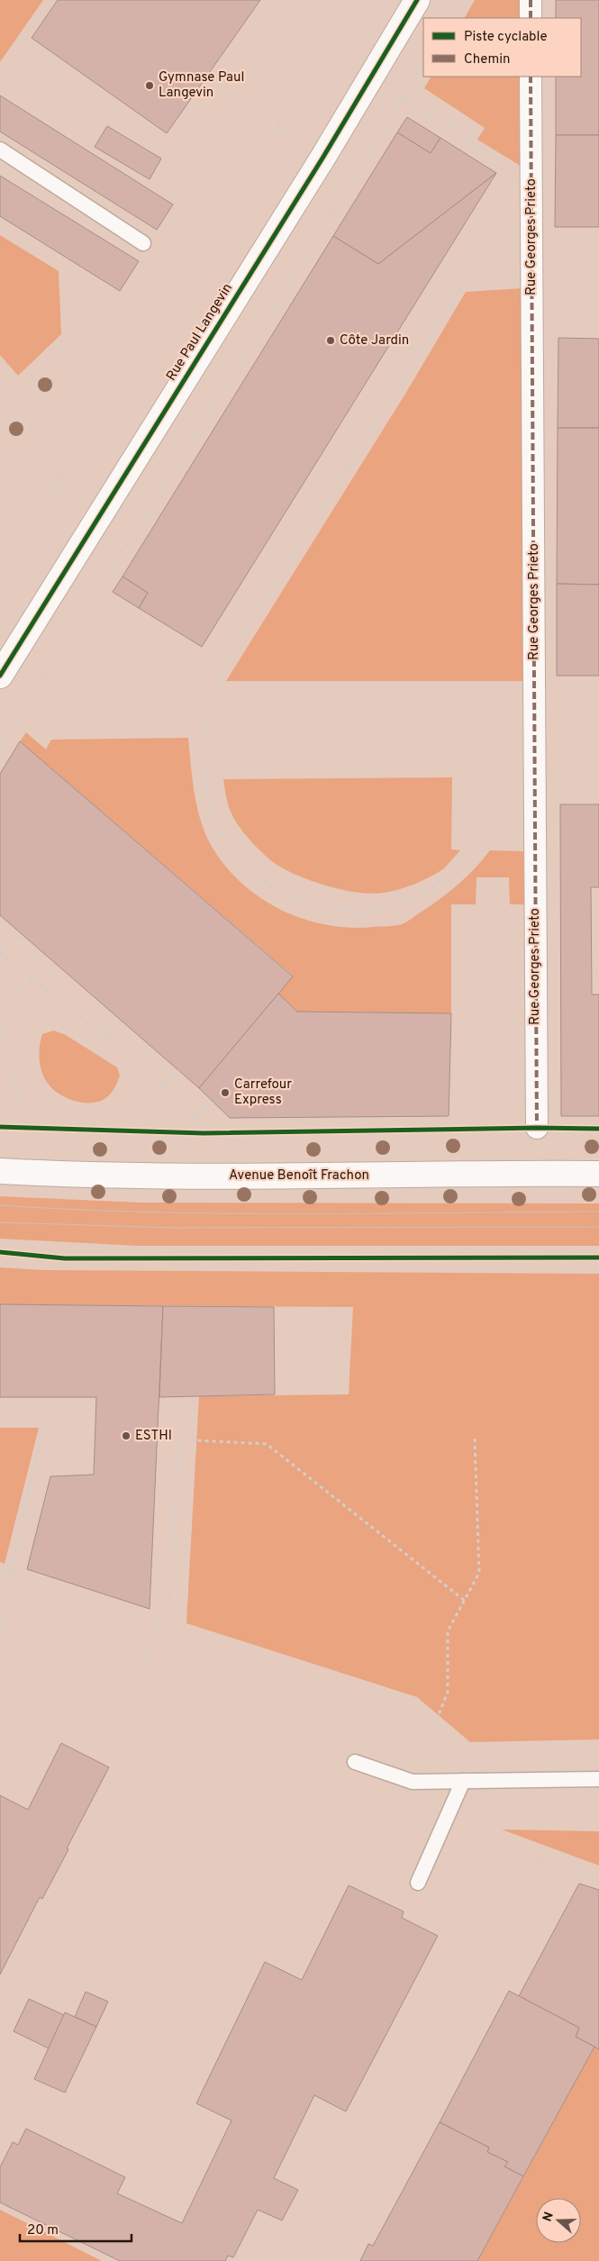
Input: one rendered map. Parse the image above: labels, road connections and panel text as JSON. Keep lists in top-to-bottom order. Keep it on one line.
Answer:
{"streets":{"street":["Rue Georges Prieto","Rue Paul Langevin","Avenue Benoît Frachon"]},"places":["Gymnase Paul Langevin","Côte Jardin","Carrefour Express","ESTHI"],"legend":["Piste cyclable","Chemin"],"scale_bar":"20 m","north":"left"}
